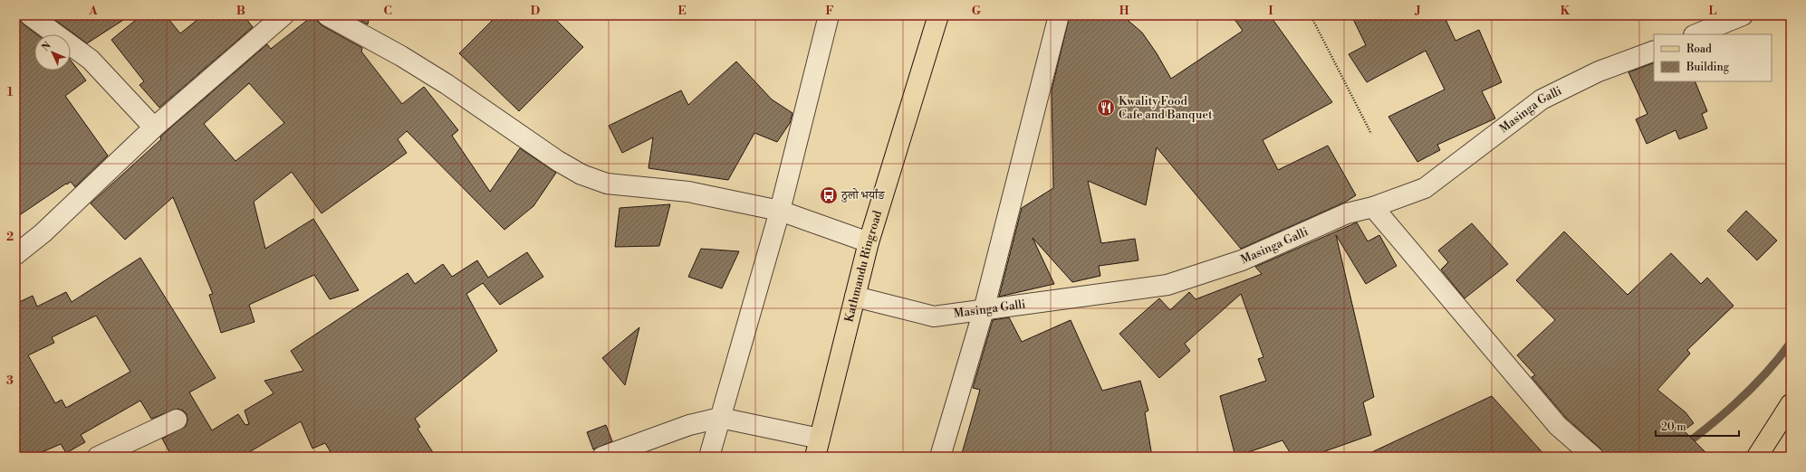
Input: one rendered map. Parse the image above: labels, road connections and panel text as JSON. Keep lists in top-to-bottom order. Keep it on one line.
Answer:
{"streets":{"main road":["Kathmandu Ringroad"],"street":["Masinga Galli"]},"crossings":[["Masinga Galli","Kathmandu Ringroad"]],"places":{"restaurant":["Kwality Food Cafe and Banquet"],"bus stop":["ठुलो भर्यांङ"]},"legend":["Road","Building"],"scale_bar":"20 m","north":"top left","grid":{"columns":["A","B","C","D","E","F","G","H","I","J","K","L"],"rows":["1","2","3"]}}
